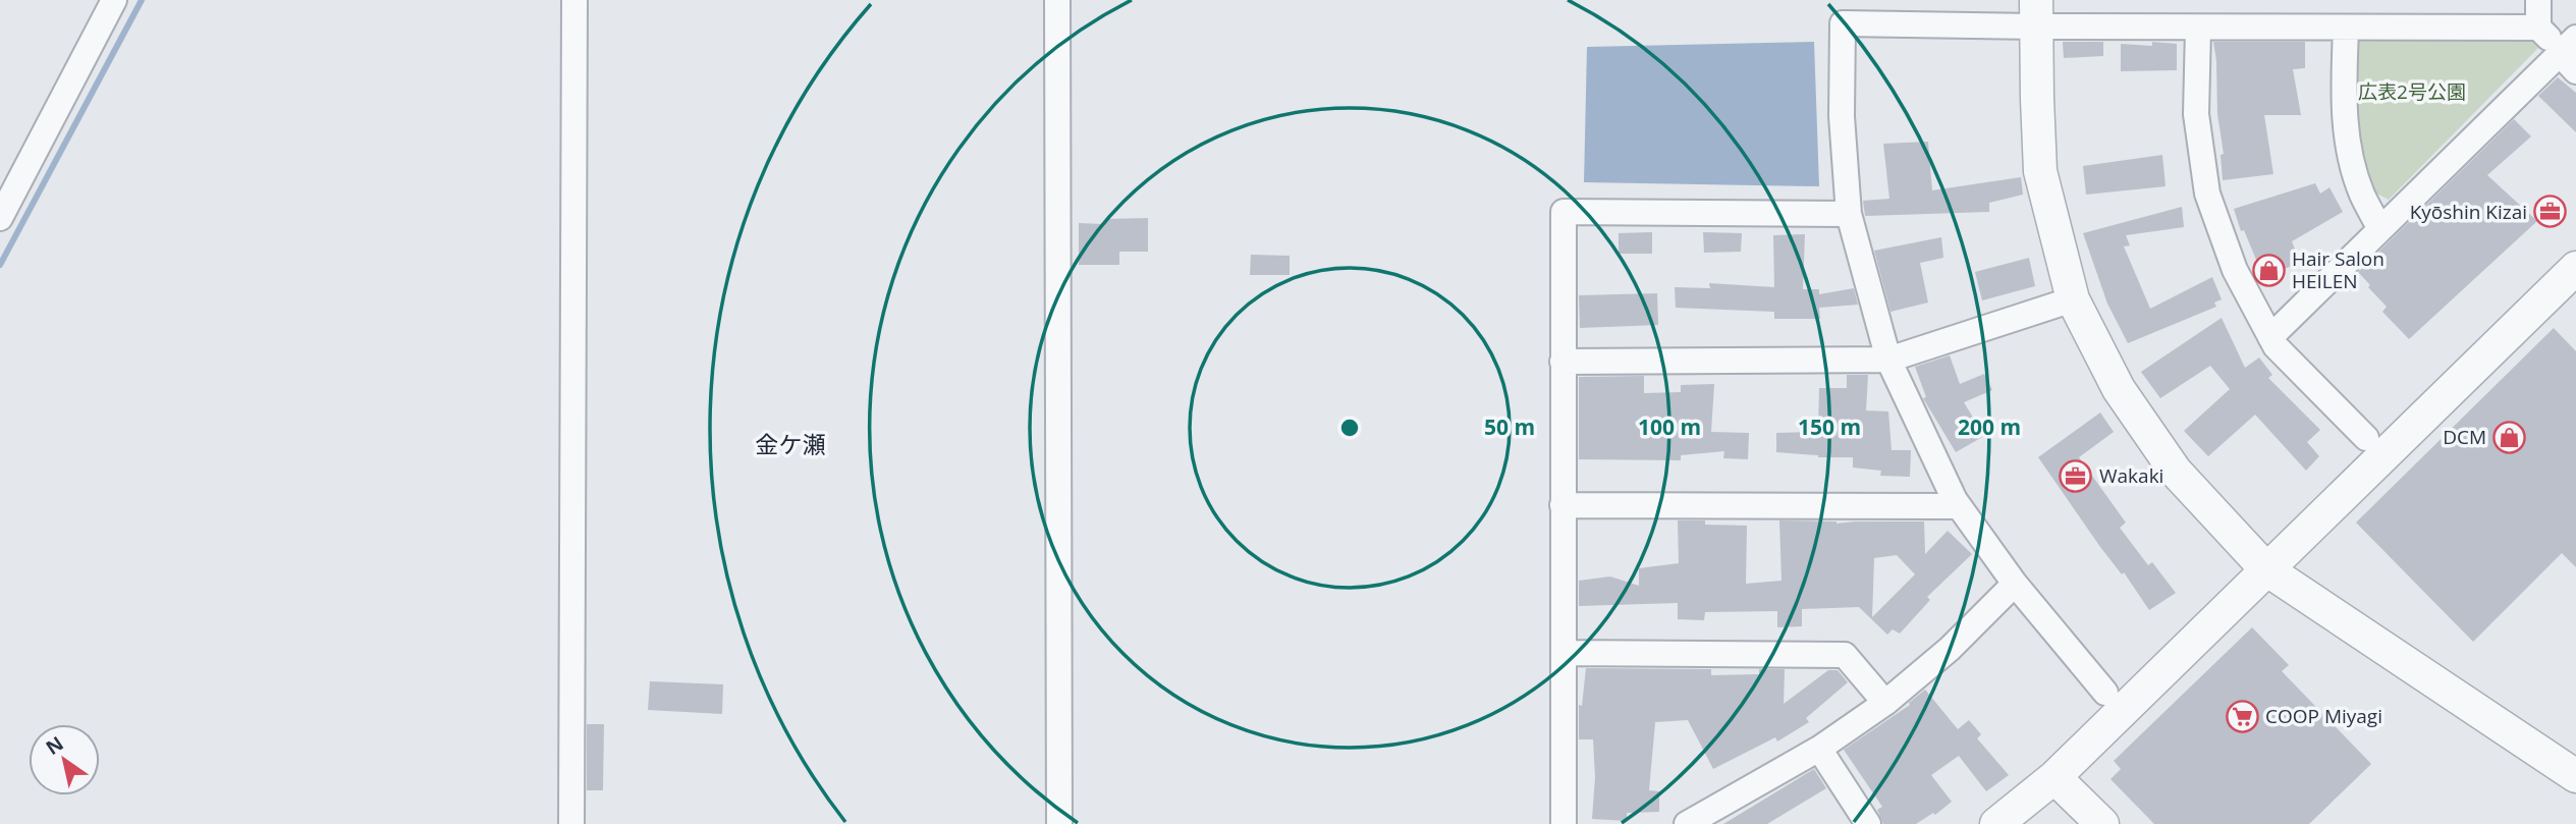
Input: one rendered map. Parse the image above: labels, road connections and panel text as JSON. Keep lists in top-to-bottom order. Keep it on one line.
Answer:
{"districts":["金ケ瀬"],"parks":["広表2号公園"],"places":{"office":["Kyōshin Kizai","Wakaki"],"shop":["Hair Salon HEILEN","DCM"],"supermarket":["COOP Miyagi"]},"north":"top left","rings":["50 m","100 m","150 m","200 m"]}
